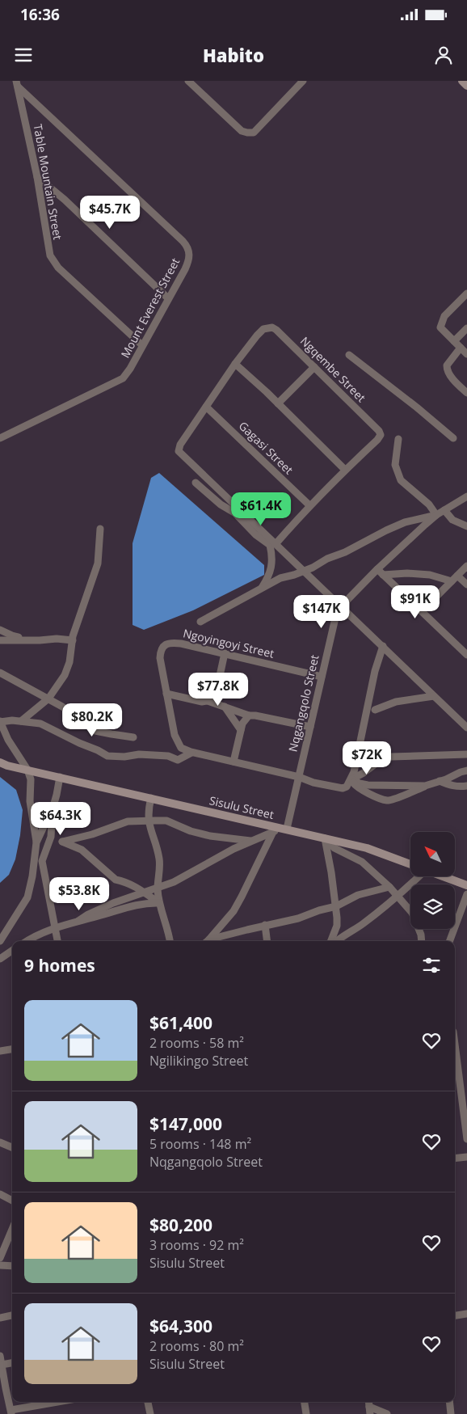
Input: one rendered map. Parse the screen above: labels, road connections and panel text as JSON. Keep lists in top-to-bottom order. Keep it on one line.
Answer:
{"streets":{"street":["Table Mountain Street","Mount Everest Street","Ngqembe Street","Gagasi Street","Ngoyingoyi Street","Nqgangqolo Street","Sisulu Street"]},"crossings":[["Table Mountain Street","Mount Everest Street"],["Ngqembe Street","Gagasi Street"],["Ngoyingoyi Street","Nqgangqolo Street"],["Nqgangqolo Street","Sisulu Street"]],"north":"top left","page":{"status":"16:36","header":"Habito","price":["$45.7K","$61.4K","$91K","$147K","$77.8K","$80.2K","$72K","$64.3K","$53.8K"],"heading":"9 homes","list":[{"name":"$61,400","note":"2 rooms · 58 m² · Ngilikingo Street"},{"name":"$147,000","note":"5 rooms · 148 m² · Nqgangqolo Street"},{"name":"$80,200","note":"3 rooms · 92 m² · Sisulu Street"},{"name":"$64,300","note":"2 rooms · 80 m² · Sisulu Street"}]}}
